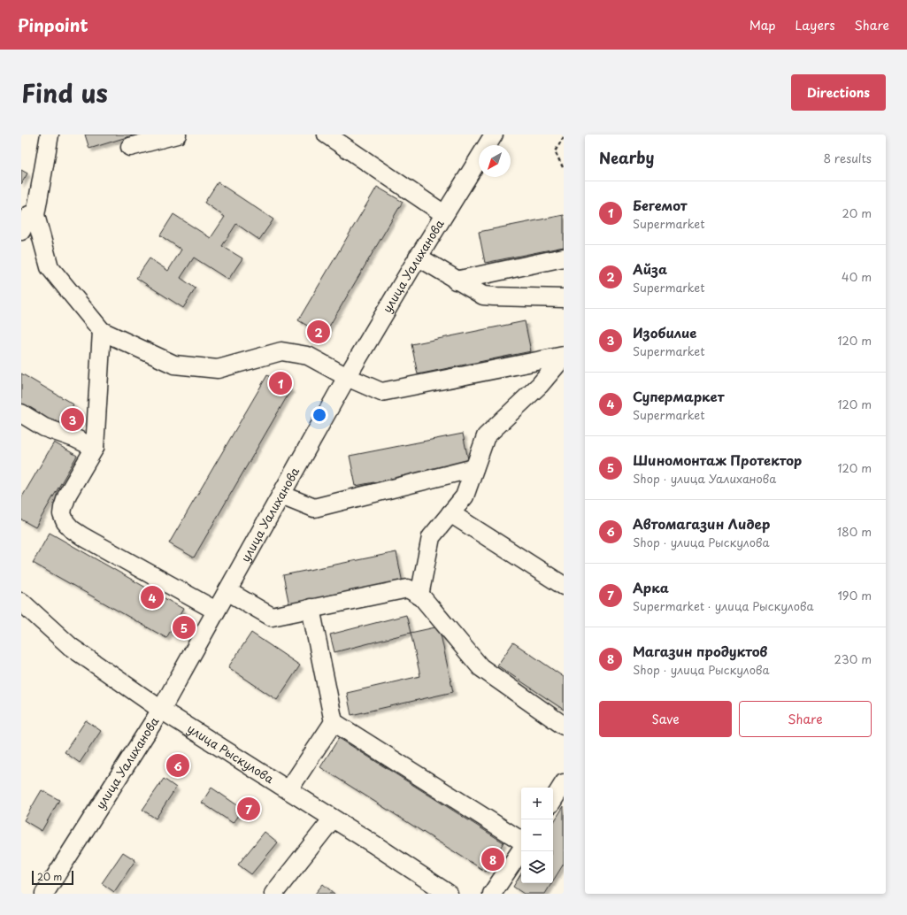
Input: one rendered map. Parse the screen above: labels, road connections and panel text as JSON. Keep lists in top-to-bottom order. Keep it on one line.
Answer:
{"streets":{"street":["улица Уалиханова","улица Рыскулова"]},"crossings":[["улица Уалиханова","улица Рыскулова"]],"scale_bar":"20 m","north":"bottom left","page":{"header":"Pinpoint","nav":["Map","Layers","Share"],"title":"Find us","buttons":["Directions",["Save","Share"]],"heading":["Nearby","8 results"],"list":[{"mark":"1","name":"Бегемот","note":"Supermarket","value":"20 m"},{"mark":"2","name":"Айза","note":"Supermarket","value":"40 m"},{"mark":"3","name":"Изобилие","note":"Supermarket","value":"120 m"},{"mark":"4","name":"Супермаркет","note":"Supermarket","value":"120 m"},{"mark":"5","name":"Шиномонтаж Протектор","note":"Shop · улица Уалиханова","value":"120 m"},{"mark":"6","name":"Автомагазин Лидер","note":"Shop · улица Рыскулова","value":"180 m"},{"mark":"7","name":"Арка","note":"Supermarket · улица Рыскулова","value":"190 m"},{"mark":"8","name":"Магазин продуктов","note":"Shop · улица Рыскулова","value":"230 m"}],"pins":["2","1","3","4","5","6","7","8"],"map_buttons":["+","−"],"scale":"20 m"}}
